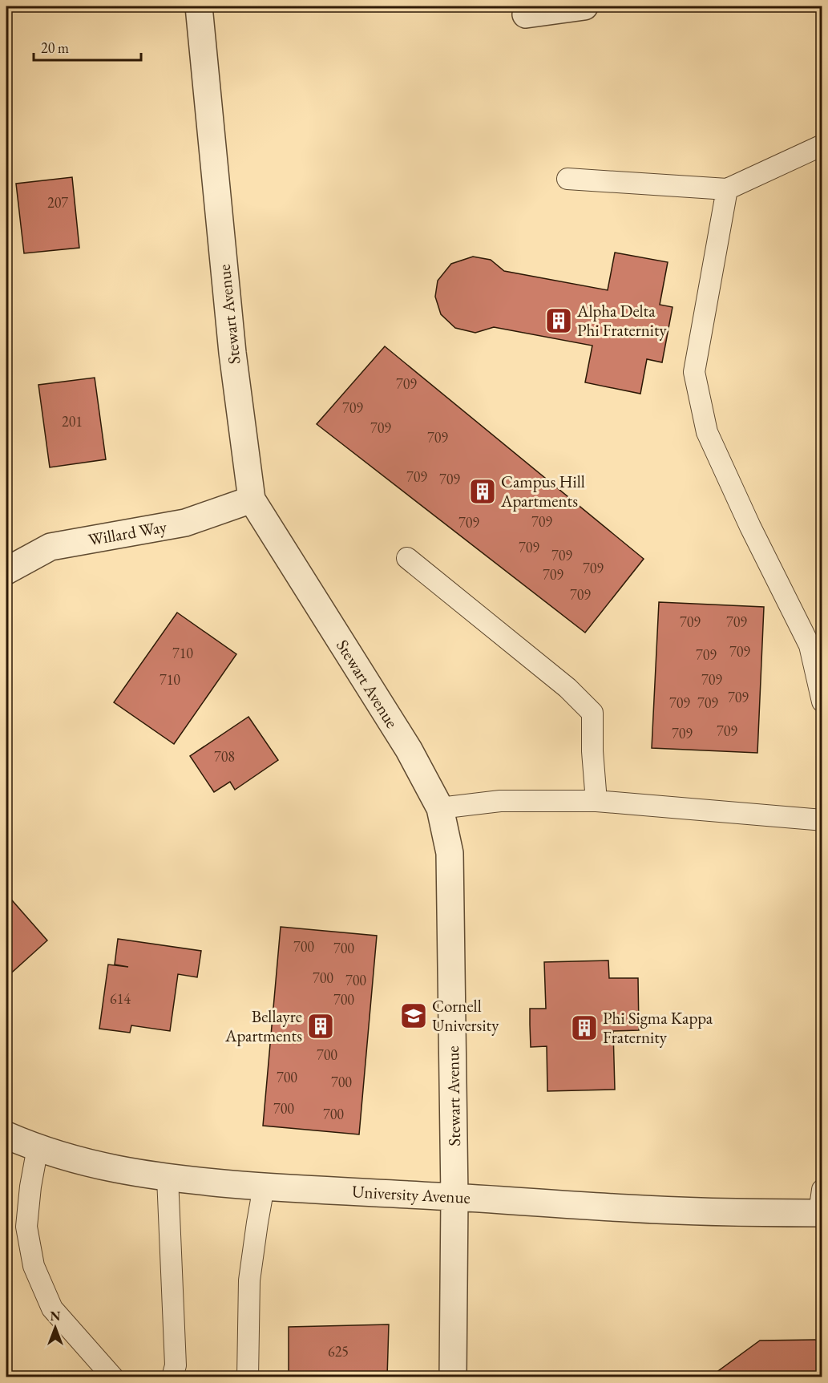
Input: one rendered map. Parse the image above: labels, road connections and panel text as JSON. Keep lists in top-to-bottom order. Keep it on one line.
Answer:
{"streets":{"street":["Stewart Avenue","Willard Way","University Avenue"]},"crossings":[["Stewart Avenue","Willard Way"],["Stewart Avenue","University Avenue"]],"places":{"building":["Alpha Delta Phi Fraternity","Campus Hill Apartments","Bellayre Apartments","Phi Sigma Kappa Fraternity"],"school or university":["Cornell University"]},"house_numbers":["207","709","709","201","709","709","709","709","709","709","709","709","709","709","709","709","709","709","710","709","710","709","709","709","709","709","709","708","700","700","700","700","614","700","700","700","700","700","700","625"],"scale_bar":"20 m","north":"top"}
